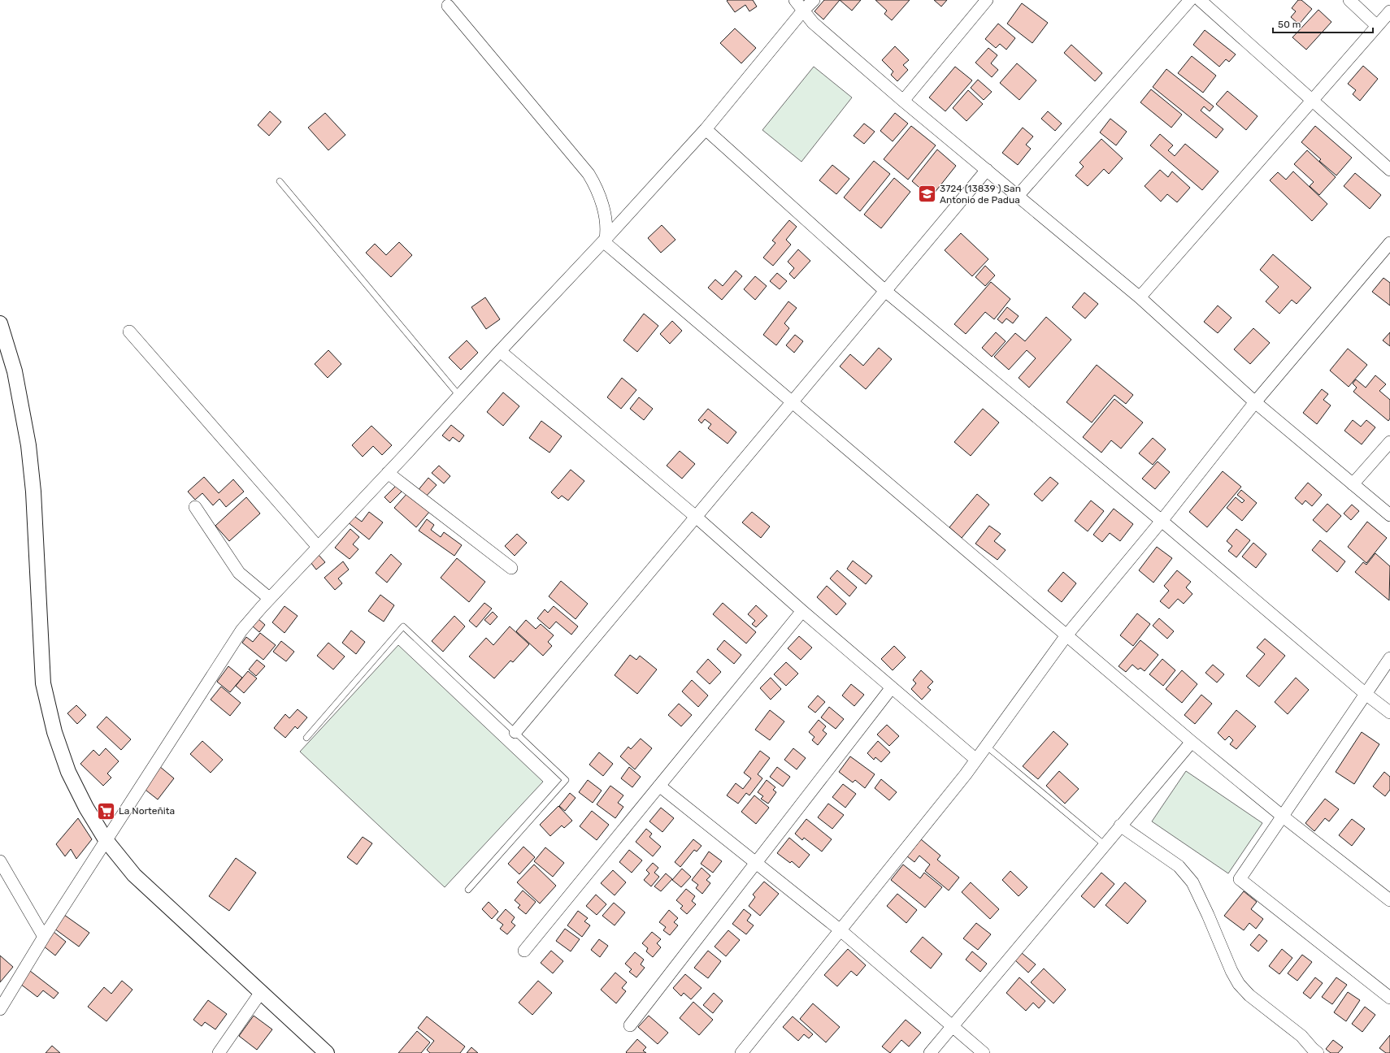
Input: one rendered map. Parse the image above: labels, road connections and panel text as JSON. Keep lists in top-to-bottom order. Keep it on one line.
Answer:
{"places":{"school or university":["3724 (13839 ) San Antonio de Padua"],"supermarket":["La Norteñita"]},"scale_bar":"50 m"}
